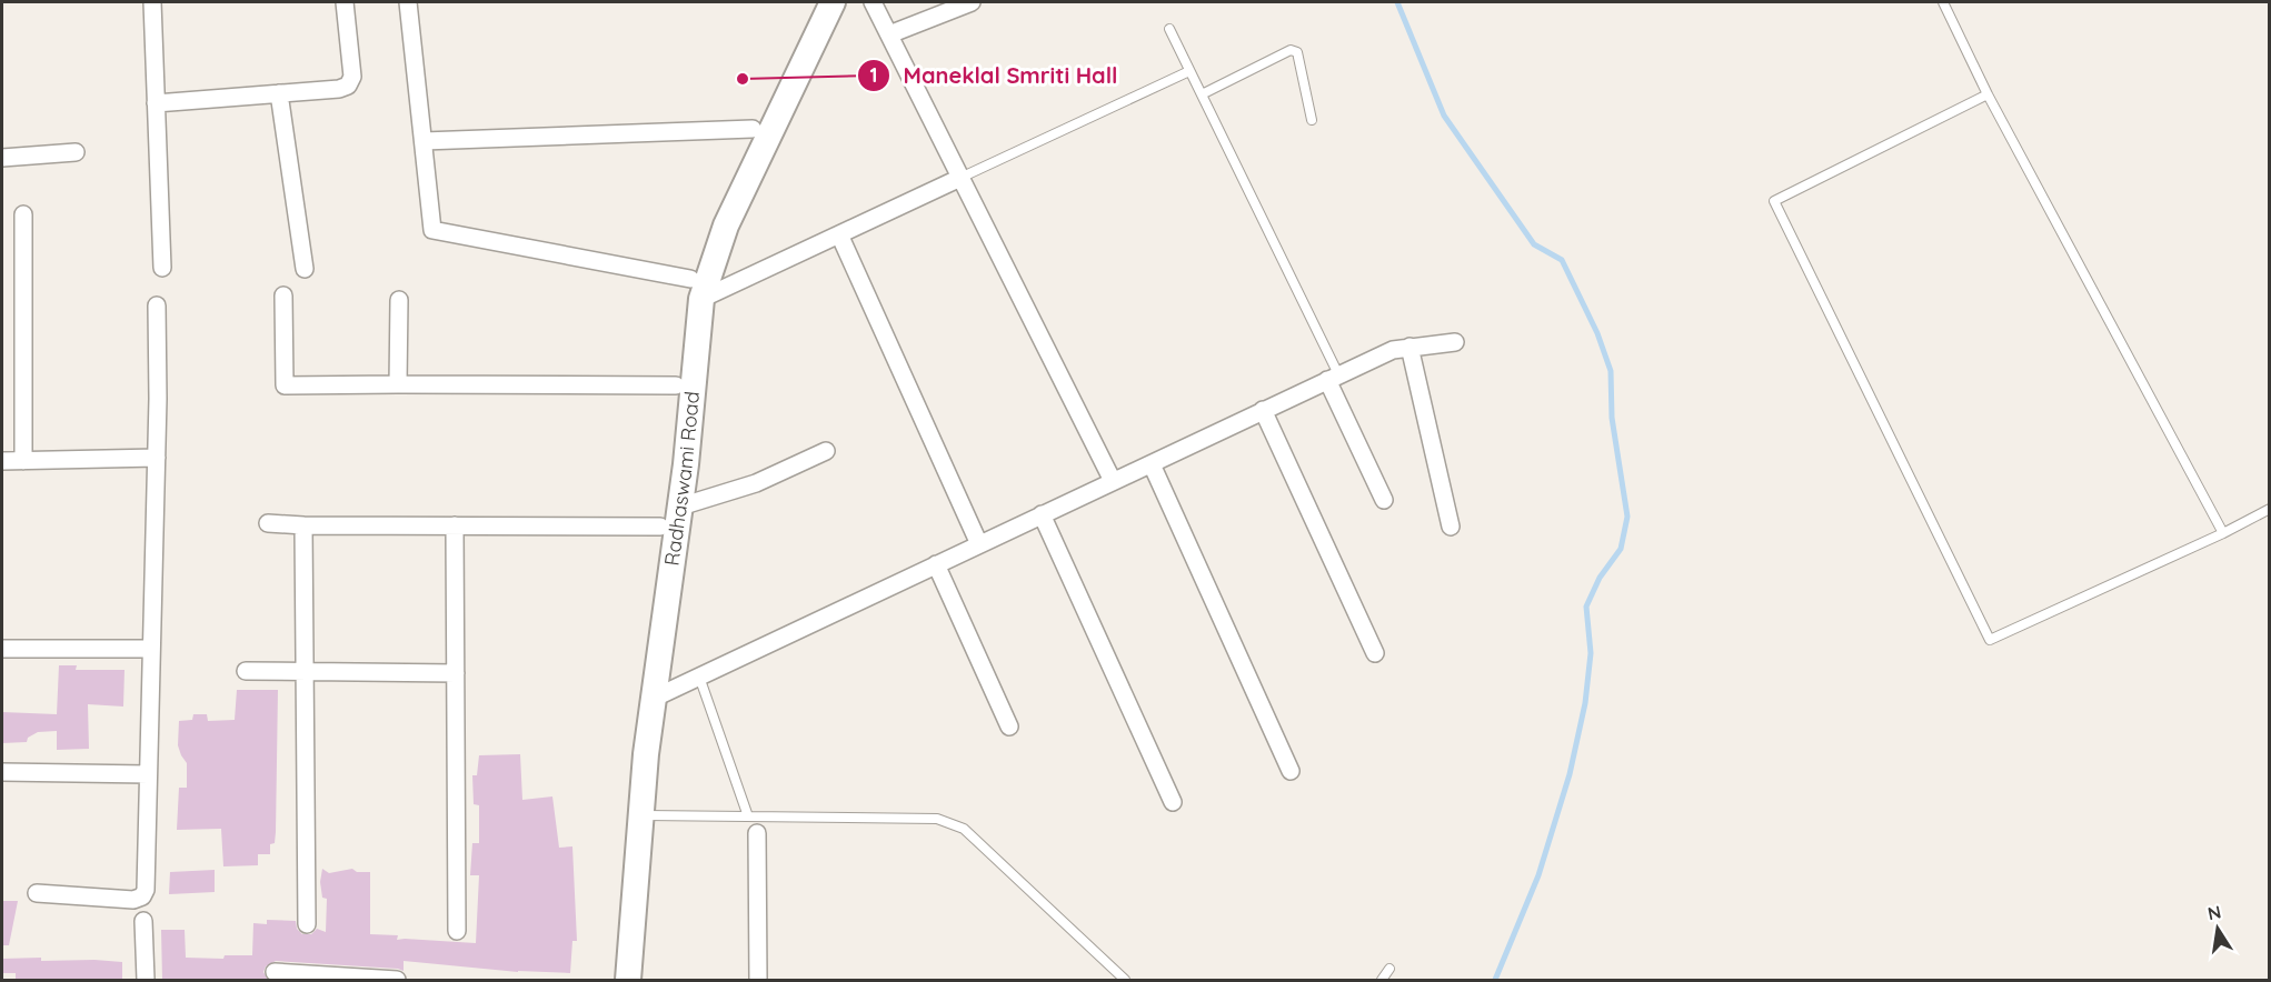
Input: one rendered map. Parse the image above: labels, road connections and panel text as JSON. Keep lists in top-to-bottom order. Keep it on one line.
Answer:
{"streets":{"street":["Radhaswami Road"]},"places":["Maneklal Smriti Hall"],"north":"top"}
